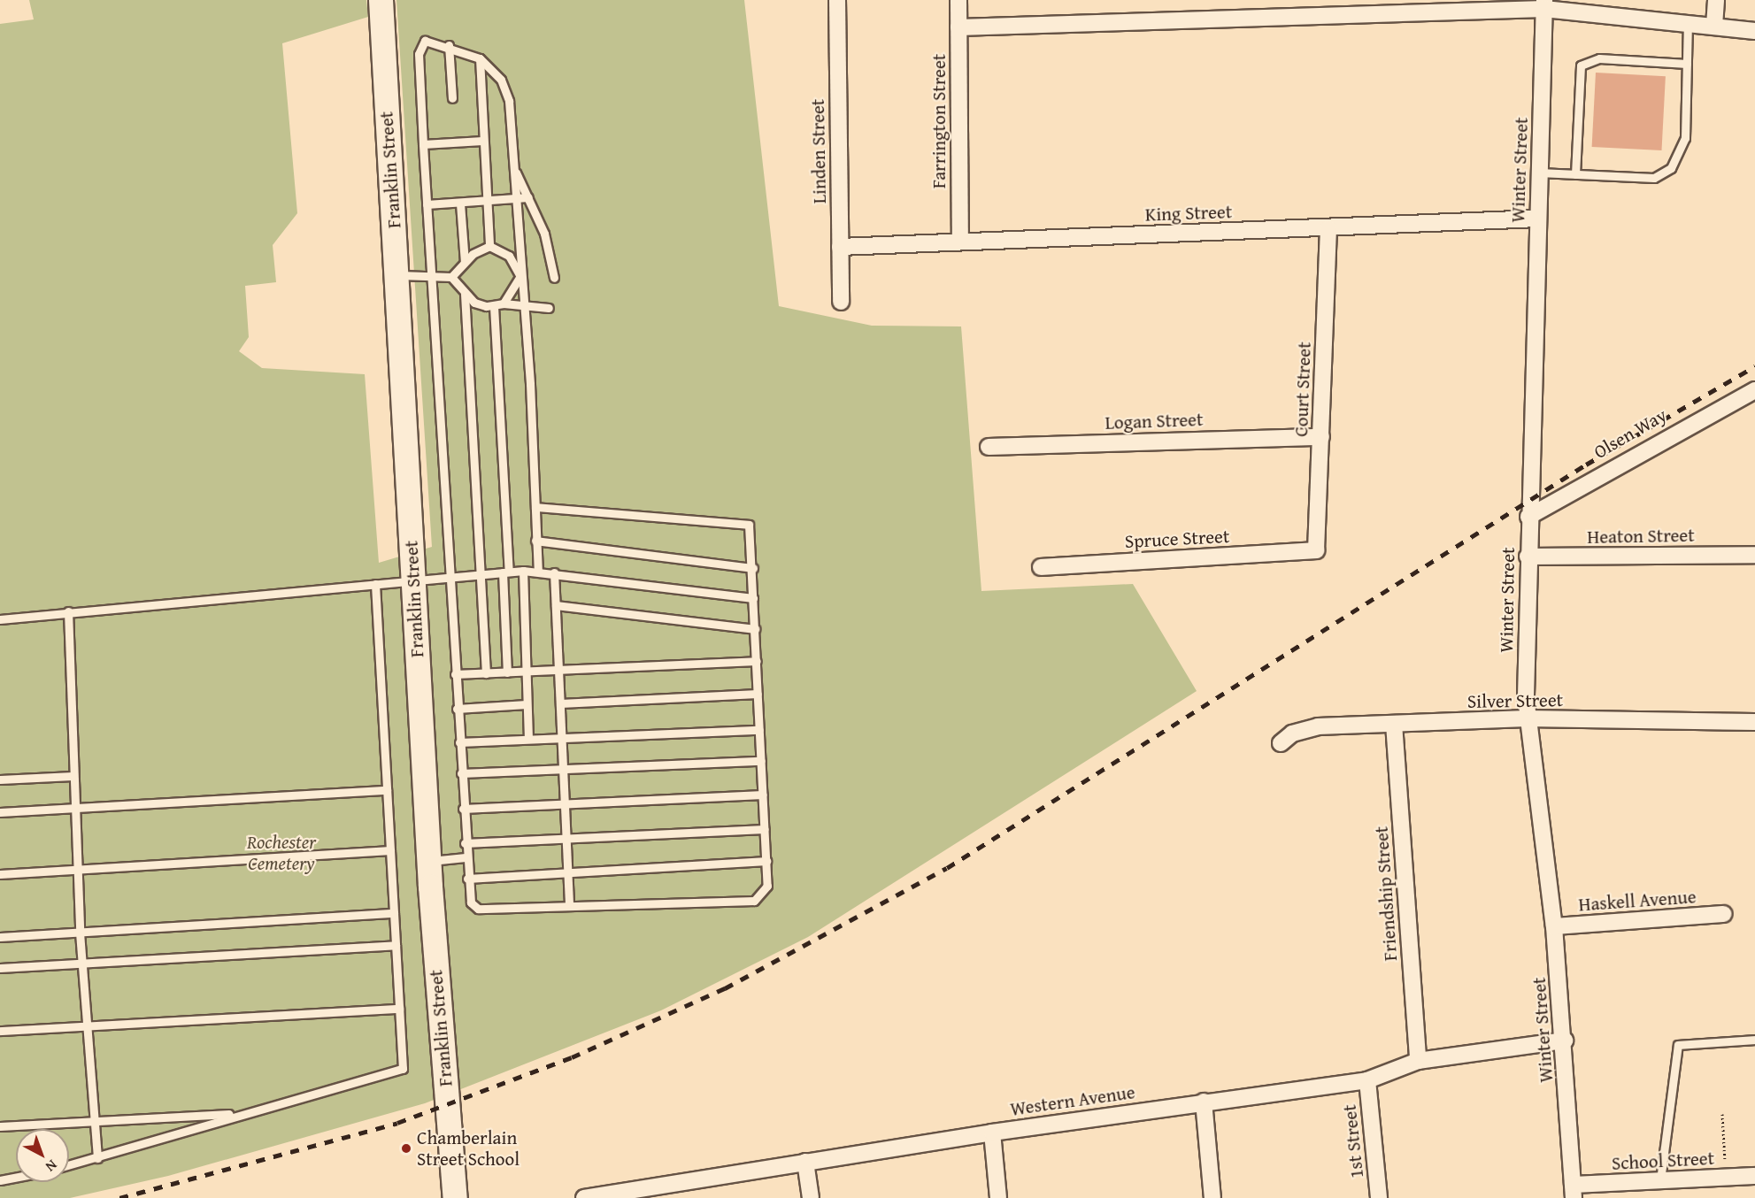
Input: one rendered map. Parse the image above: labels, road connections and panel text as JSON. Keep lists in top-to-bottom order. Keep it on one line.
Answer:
{"streets":{"street":["Farrington Street","Linden Street","Franklin Street","Winter Street","King Street","Court Street","Logan Street","Olsen Way","Heaton Street","Spruce Street","Silver Street","Friendship Street","Haskell Avenue","Western Avenue","1st Street","School Street"]},"crossings":[["Farrington Street","King Street"],["Linden Street","King Street"],["Winter Street","King Street"],["Winter Street","Olsen Way"],["Winter Street","Heaton Street"],["Winter Street","Silver Street"],["Winter Street","Haskell Avenue"],["Winter Street","Western Avenue"],["Winter Street","School Street"],["King Street","Court Street"],["Court Street","Logan Street"],["Court Street","Spruce Street"],["Silver Street","Friendship Street"],["Friendship Street","Western Avenue"],["Western Avenue","1st Street"]],"parks":["Rochester Cemetery"],"places":["Chamberlain Street School"],"north":"bottom right"}
